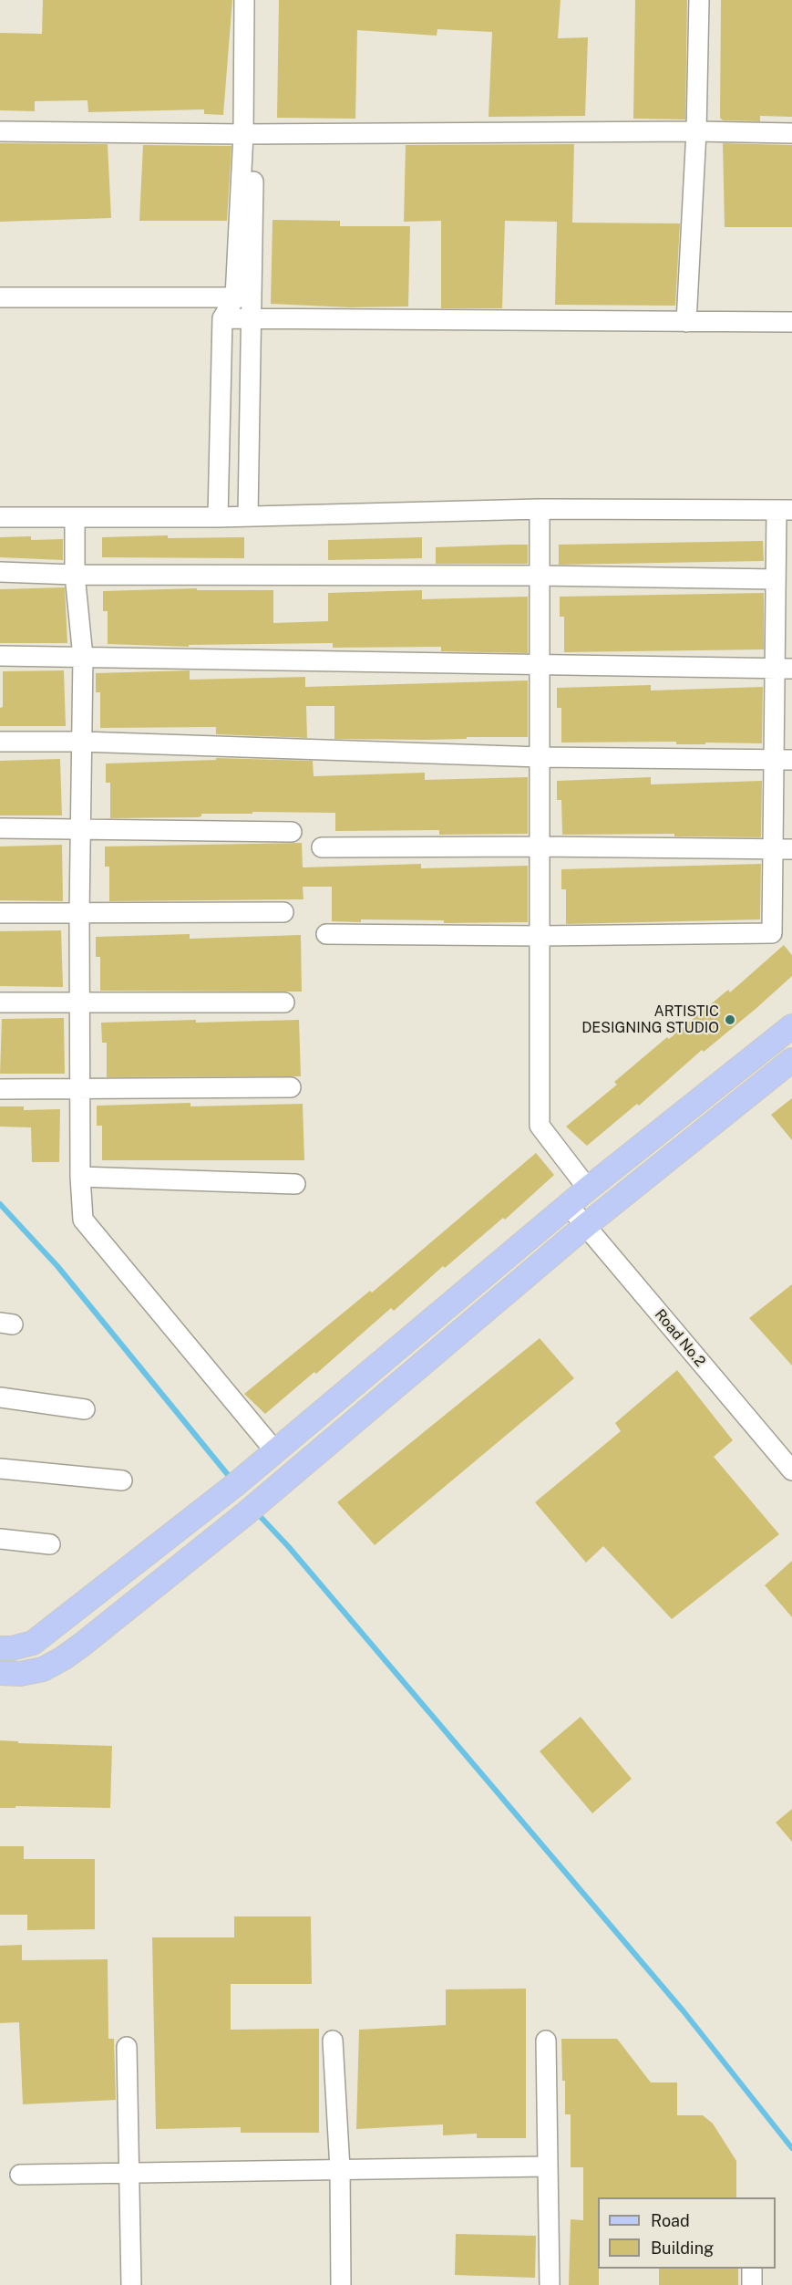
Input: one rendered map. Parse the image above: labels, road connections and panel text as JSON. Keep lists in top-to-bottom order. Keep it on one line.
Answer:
{"streets":{"street":["Road No.2"]},"places":["ARTISTIC DESIGNING STUDIO"],"legend":["Road","Building"]}
